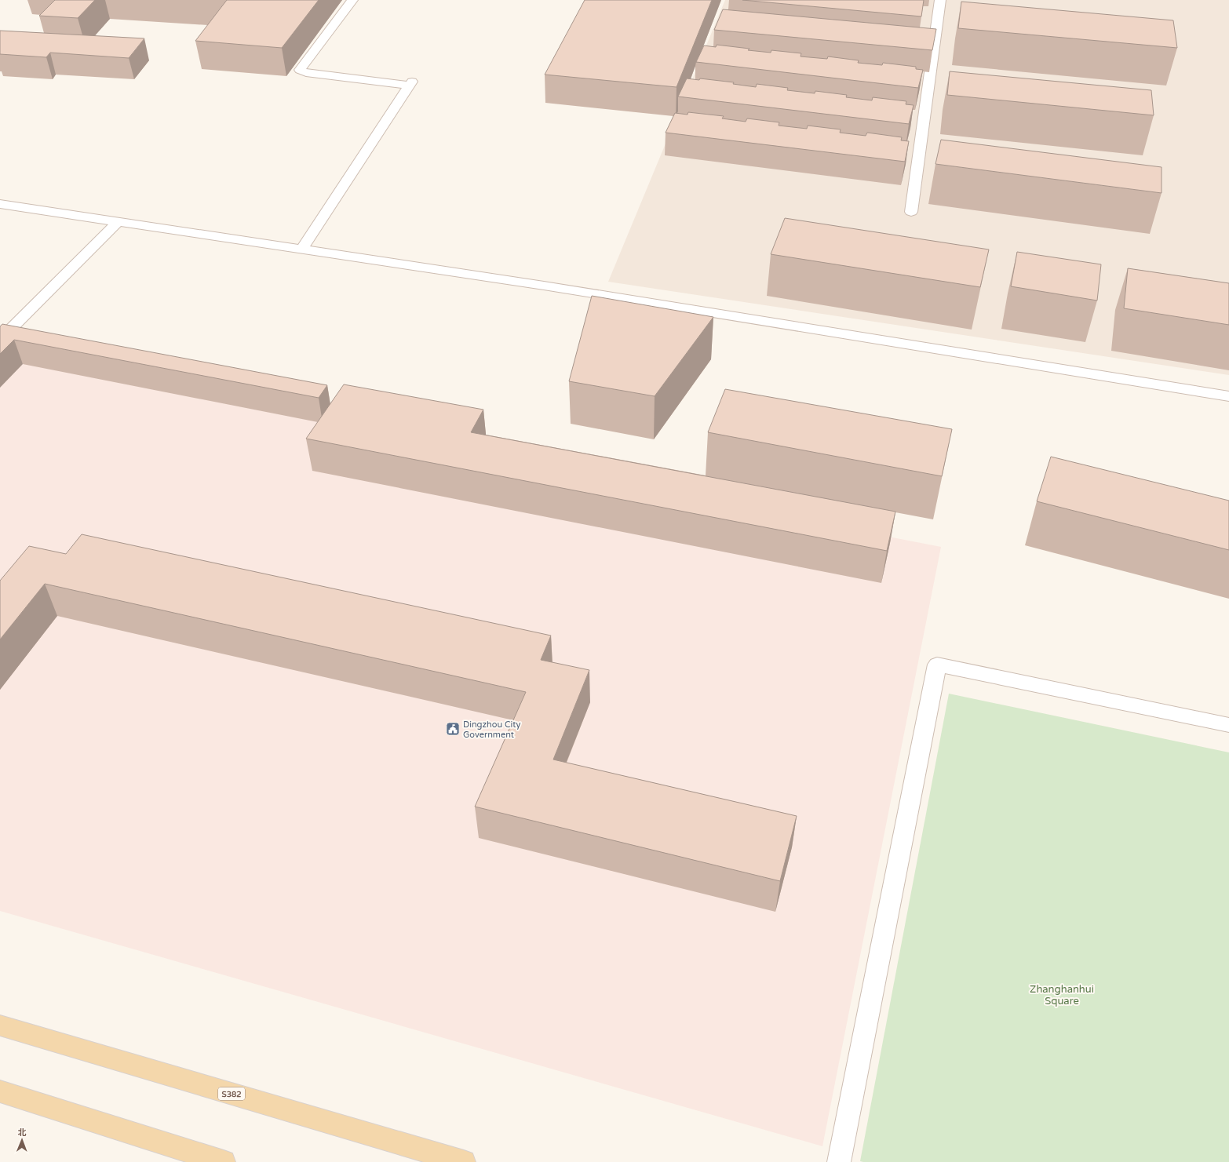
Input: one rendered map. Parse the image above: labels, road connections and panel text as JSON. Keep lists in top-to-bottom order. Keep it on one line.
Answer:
{"streets":{"main road":["S382"]},"parks":["Zhanghanhui Square"],"places":{"public building":["Dingzhou City Government"]},"north":"top"}
